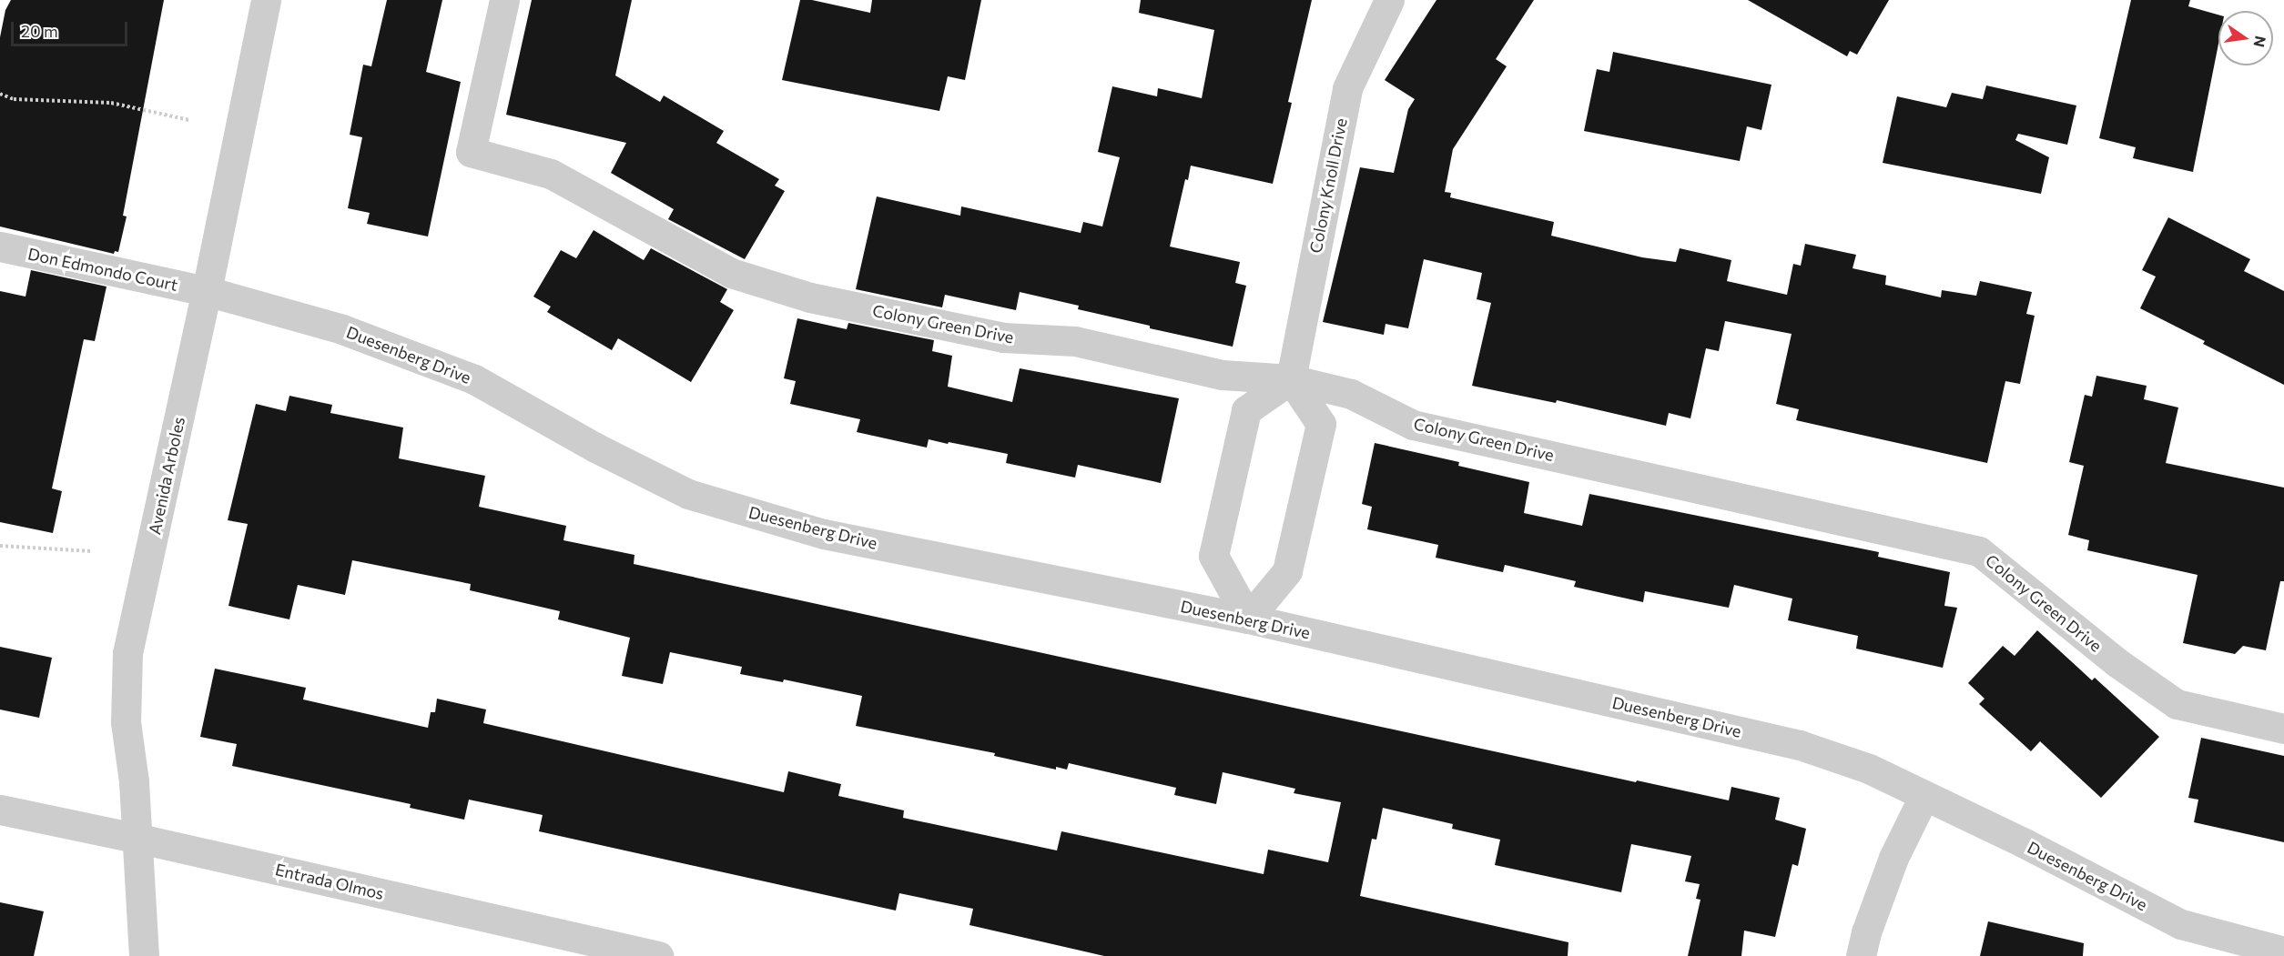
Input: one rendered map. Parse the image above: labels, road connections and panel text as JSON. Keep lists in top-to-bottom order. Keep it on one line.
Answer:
{"streets":{"street":["Colony Knoll Drive","Don Edmondo Court","Colony Green Drive","Duesenberg Drive","Avenida Arboles","Entrada Olmos"]},"crossings":[["Colony Knoll Drive","Colony Green Drive"],["Don Edmondo Court","Duesenberg Drive"],["Don Edmondo Court","Avenida Arboles"],["Duesenberg Drive","Avenida Arboles"],["Avenida Arboles","Entrada Olmos"]],"scale_bar":"20 m","north":"right"}
